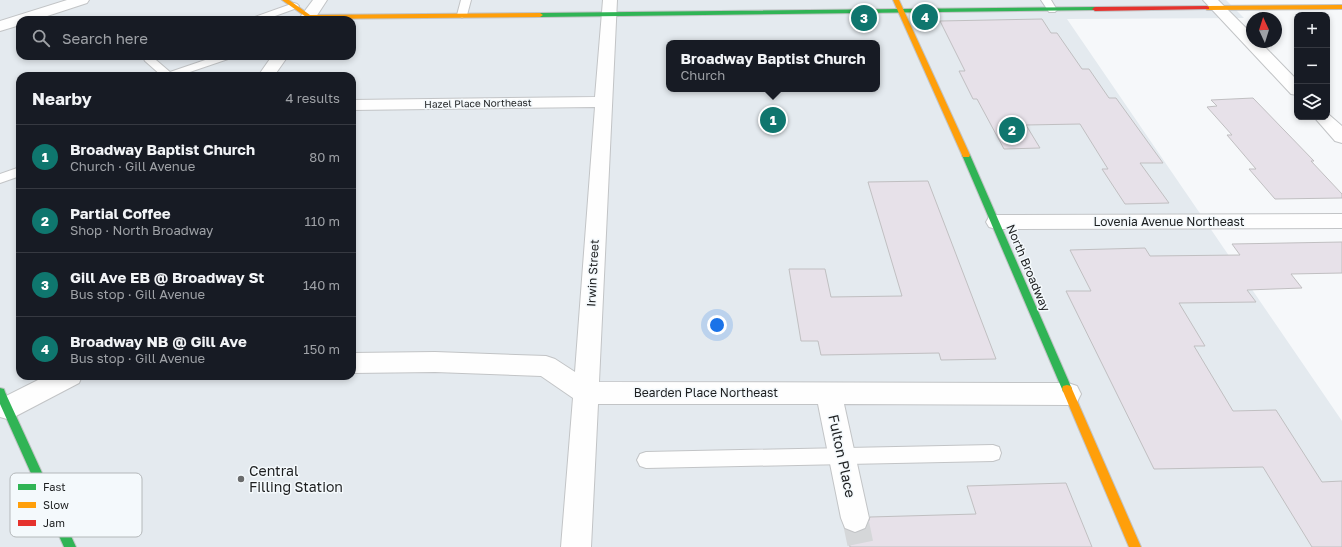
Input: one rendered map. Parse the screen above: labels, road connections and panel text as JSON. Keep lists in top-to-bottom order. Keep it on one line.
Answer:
{"streets":{"street":["Hazel Place Northeast","Lovenia Avenue Northeast","North Broadway","Irwin Street","Bearden Place Northeast","Fulton Place"]},"crossings":[["Hazel Place Northeast","Irwin Street"],["Lovenia Avenue Northeast","North Broadway"],["North Broadway","Bearden Place Northeast"],["Irwin Street","Bearden Place Northeast"],["Bearden Place Northeast","Fulton Place"]],"places":["Central Filling Station"],"legend":["Fast","Slow","Jam"],"north":"top","page":{"pins":["4","3","1","2"],"map_buttons":["+","−"],"search":"Search here","popup":["Broadway Baptist Church","Church"],"heading":["Nearby","4 results"],"list":[{"mark":"1","name":"Broadway Baptist Church","note":"Church · Gill Avenue","value":"80 m"},{"mark":"2","name":"Partial Coffee","note":"Shop · North Broadway","value":"110 m"},{"mark":"3","name":"Gill Ave EB @ Broadway St","note":"Bus stop · Gill Avenue","value":"140 m"},{"mark":"4","name":"Broadway NB @ Gill Ave","note":"Bus stop · Gill Avenue","value":"150 m"}]}}
